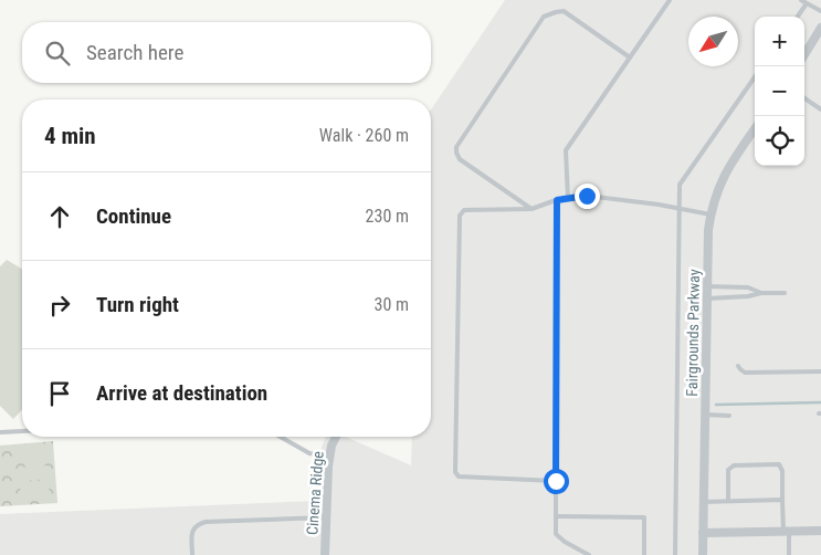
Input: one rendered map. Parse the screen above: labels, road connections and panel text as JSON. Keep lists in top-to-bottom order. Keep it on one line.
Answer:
{"streets":{"street":["Fairgrounds Parkway","Cinema Ridge"]},"north":"bottom left","page":{"map_buttons":["+","−"],"search":"Search here","heading":["4 min","Walk · 260 m"],"list":[["Continue","230 m"],["Turn right","30 m"],"Arrive at destination"]}}
